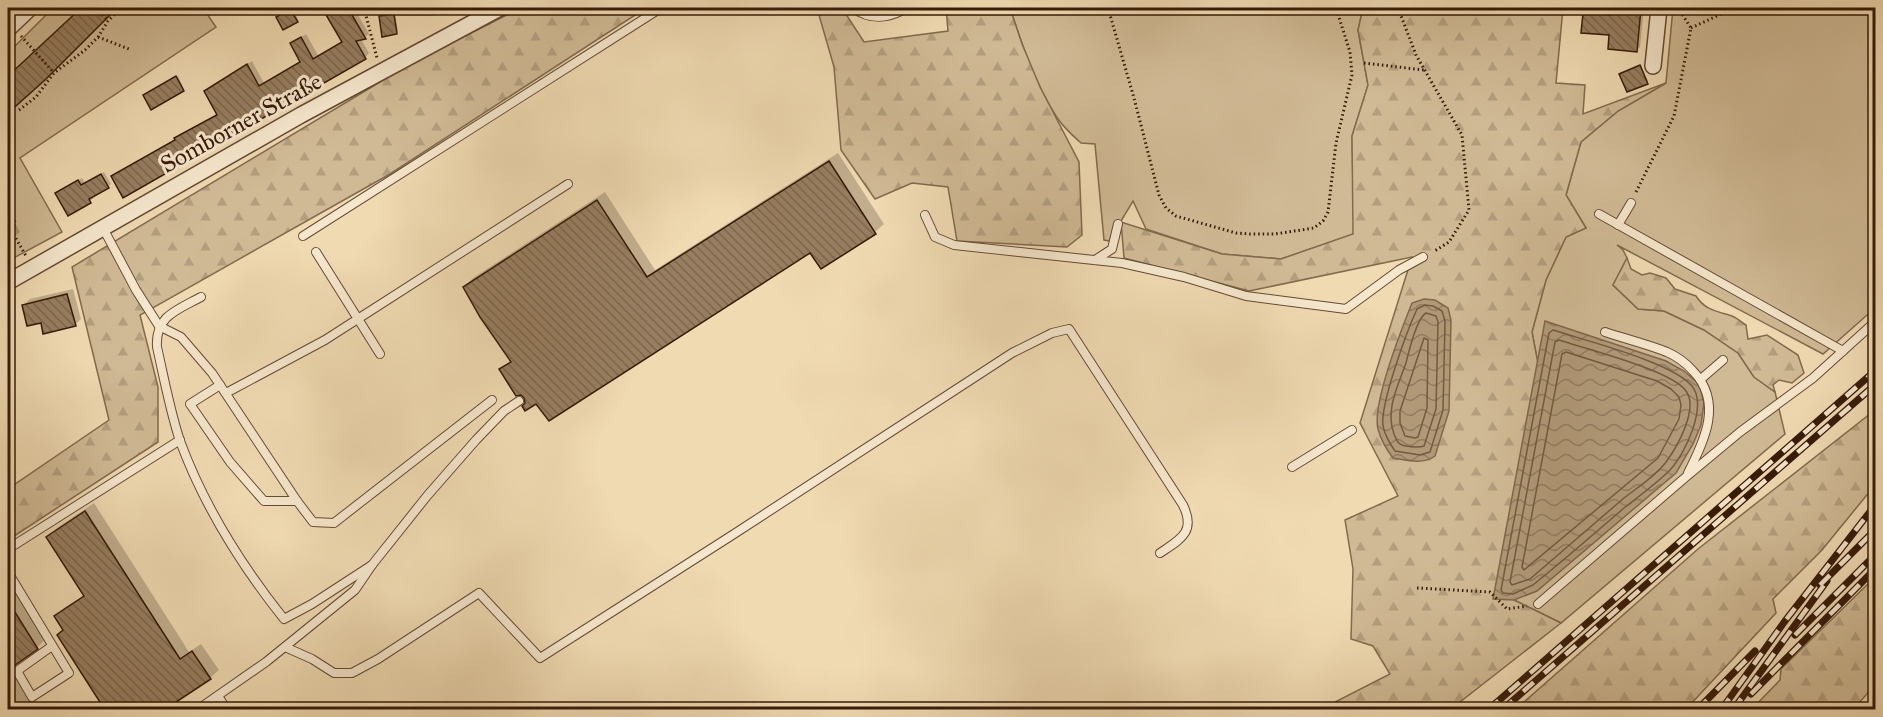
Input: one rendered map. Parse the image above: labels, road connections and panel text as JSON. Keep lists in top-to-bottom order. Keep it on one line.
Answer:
{"streets":{"street":["Somborner Straße"]}}
